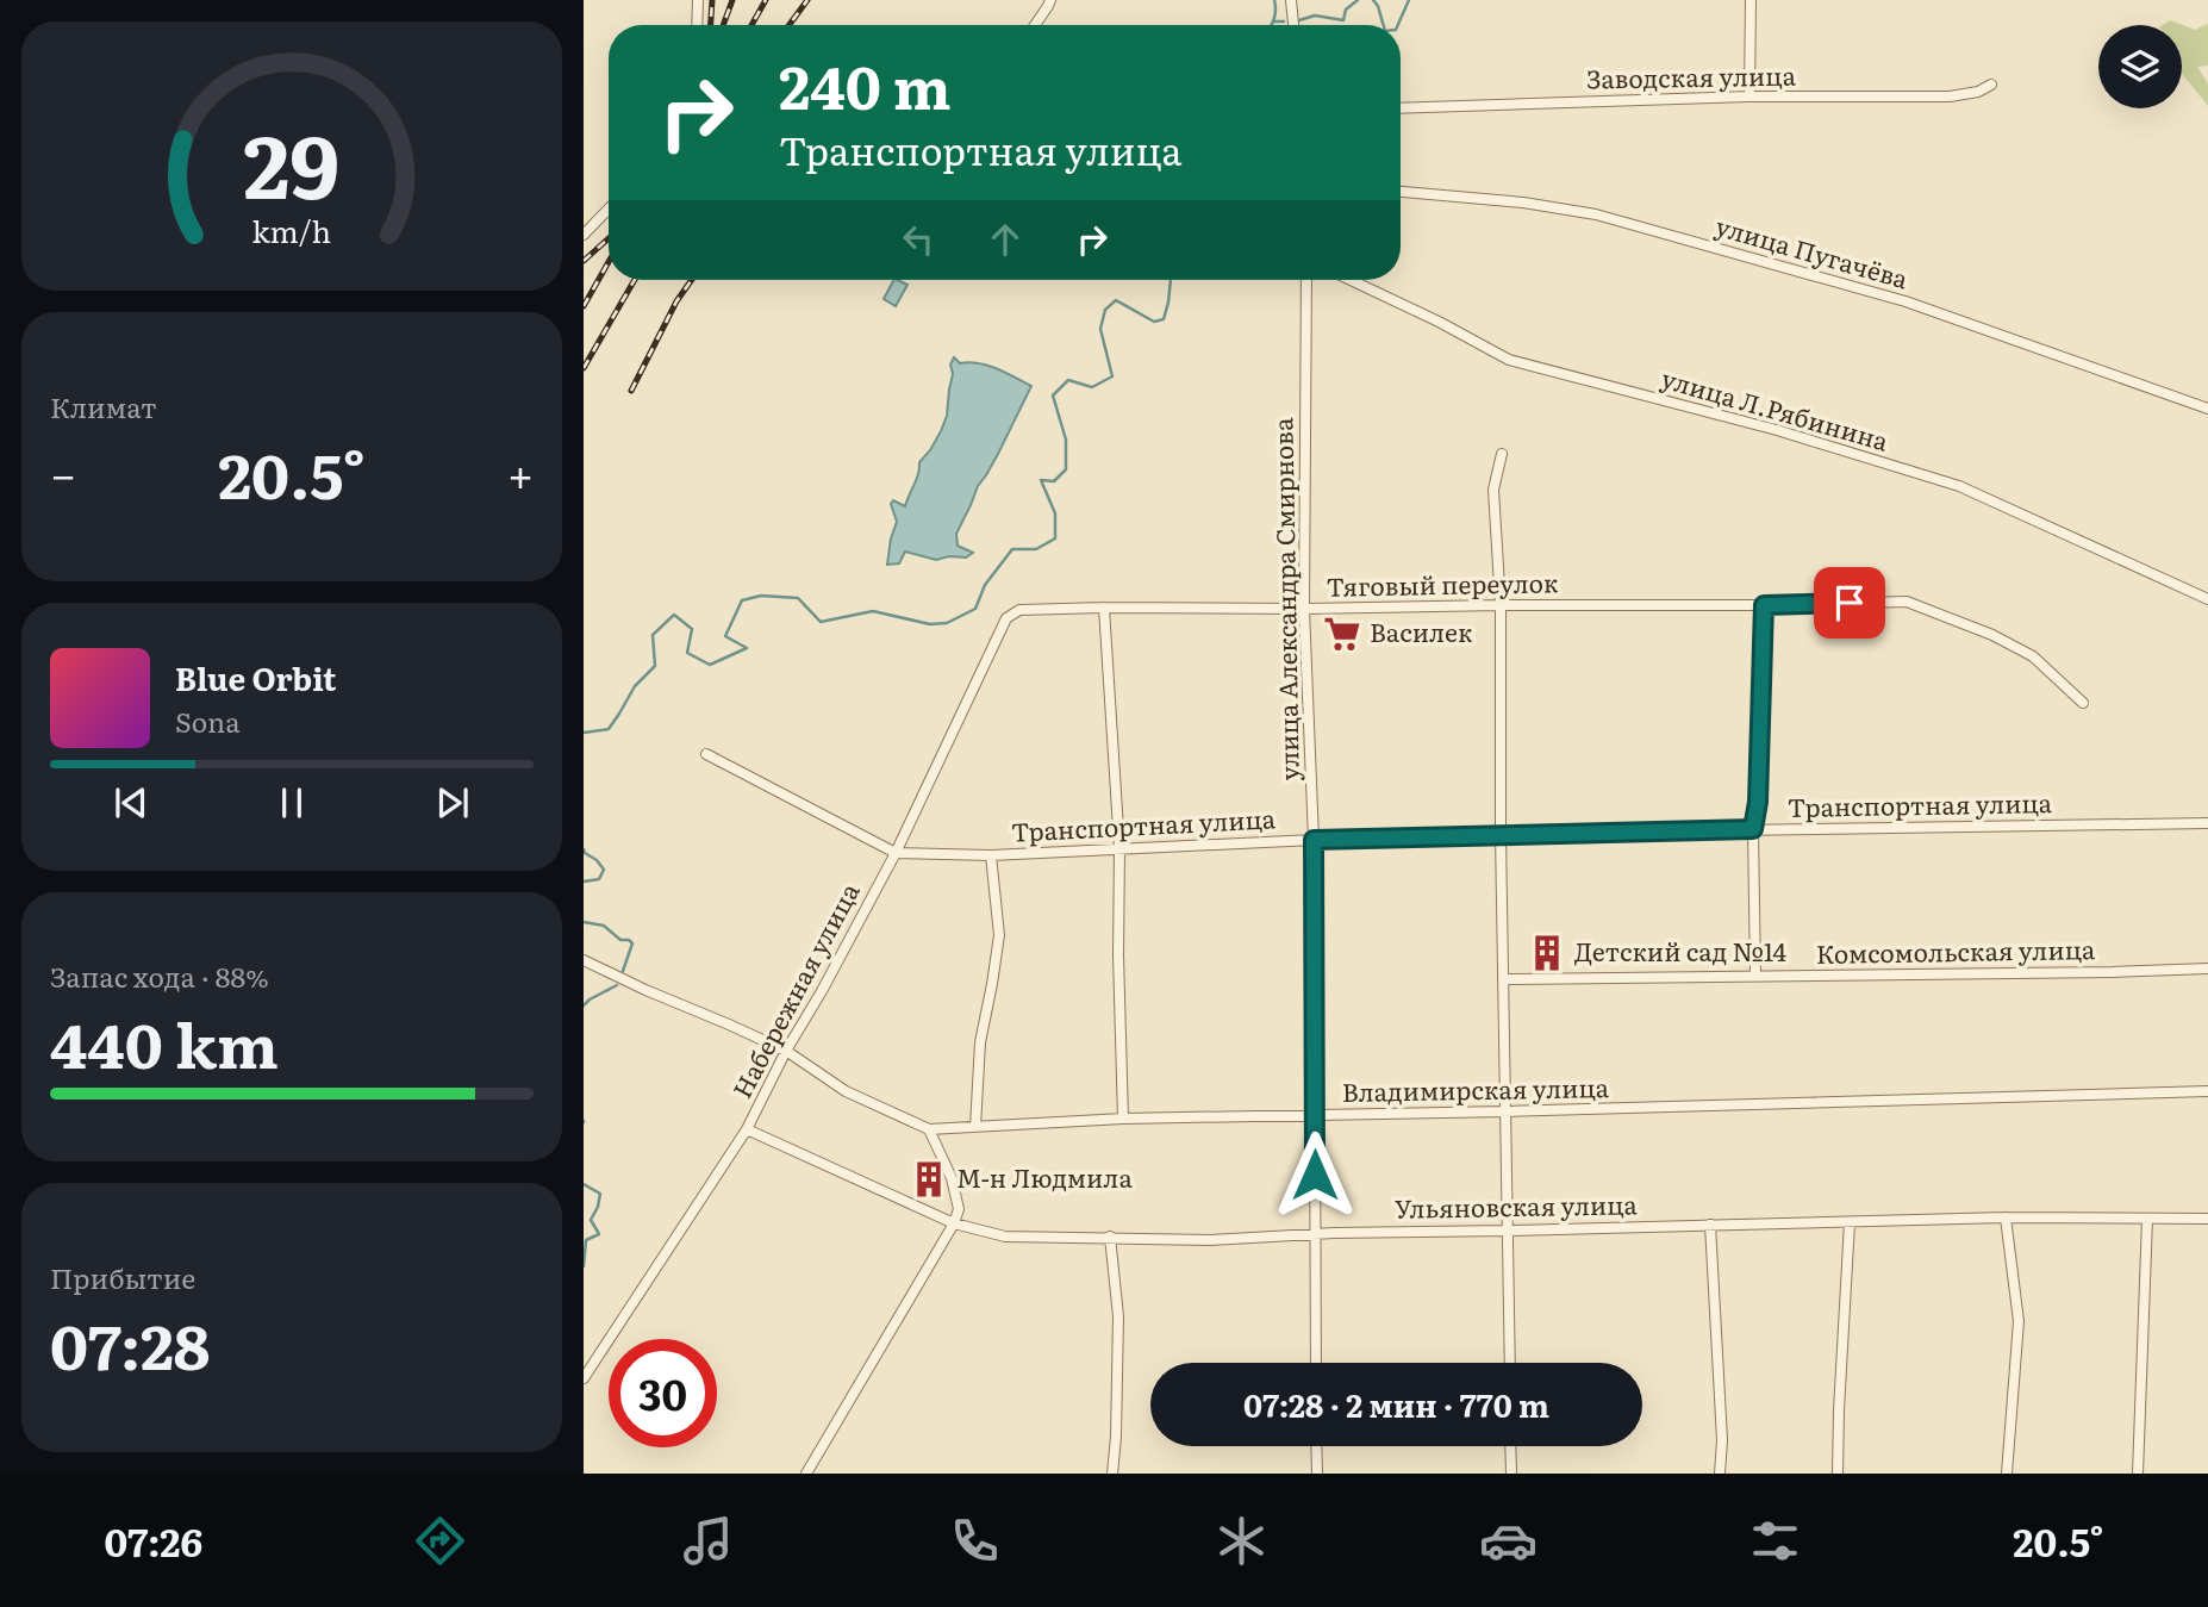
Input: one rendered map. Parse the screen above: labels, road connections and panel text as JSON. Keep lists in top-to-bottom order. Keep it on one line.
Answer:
{"streets":{"street":["Заводская улица","улица Пугачёва","улица Л.Рябинина","Тяговый переулок","улица Александра Смирнова","Транспортная улица","Комсомольская улица","Набережная улица","Владимирская улица","Ульяновская улица"]},"crossings":[["Тяговый переулок","улица Александра Смирнова"],["Тяговый переулок","Набережная улица"],["улица Александра Смирнова","Транспортная улица"],["улица Александра Смирнова","Владимирская улица"],["улица Александра Смирнова","Ульяновская улица"],["Транспортная улица","Набережная улица"],["Набережная улица","Владимирская улица"],["Набережная улица","Ульяновская улица"]],"places":{"supermarket":["Василек"],"building":["Детский сад №14","М-н Людмила"]},"page":{"turn":["240 m","Транспортная улица"],"tile":["Климат",["Запас хода · 88%","440 km"],["Прибытие","07:28"]],"heat":["−","20.5°","+"],"song":["Blue Orbit","Sona"],"limit":"30","trip":"07:28 · 2 мин · 770 m","tabs":["07:26","20.5°"],"gauge":["29","km/h"]}}
